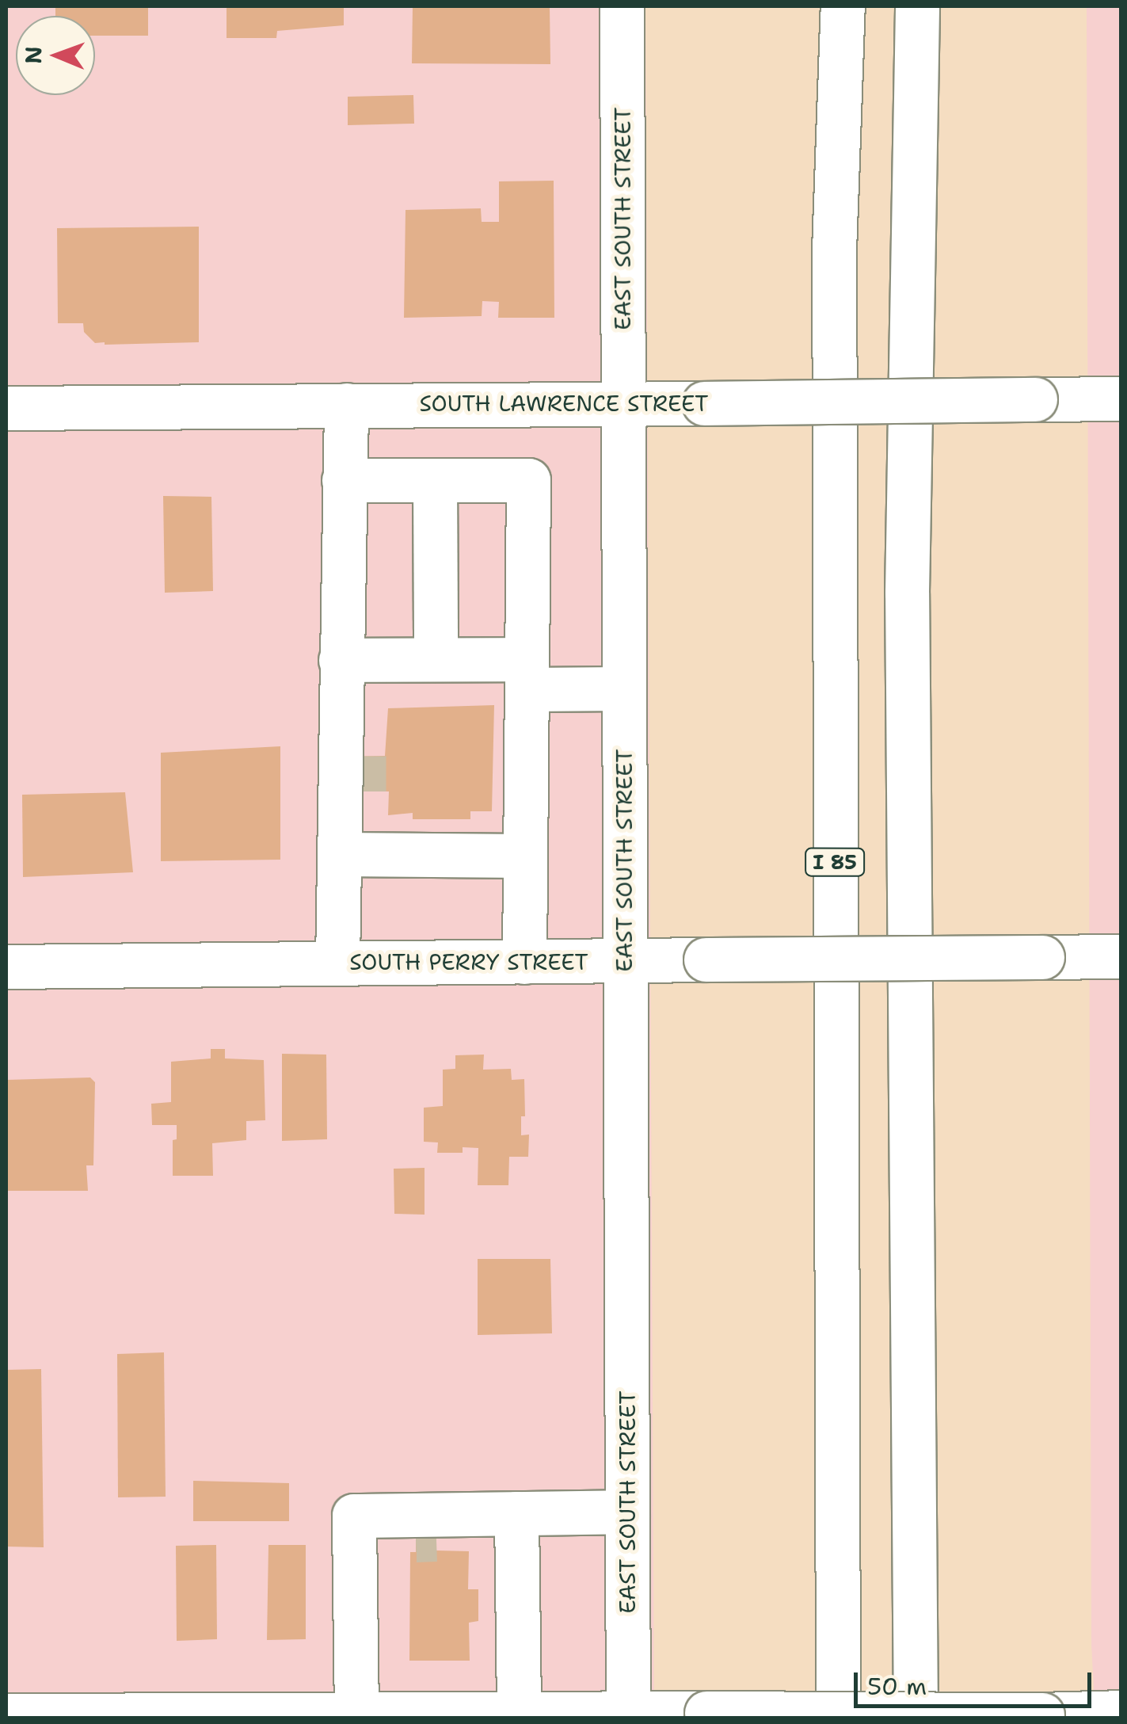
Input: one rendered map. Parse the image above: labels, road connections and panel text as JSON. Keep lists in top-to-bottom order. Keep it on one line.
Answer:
{"streets":{"main road":["EAST SOUTH STREET","SOUTH LAWRENCE STREET","I 85","SOUTH PERRY STREET"]},"crossings":[["EAST SOUTH STREET","SOUTH LAWRENCE STREET"],["EAST SOUTH STREET","SOUTH PERRY STREET"]],"scale_bar":"50 m","north":"left"}
